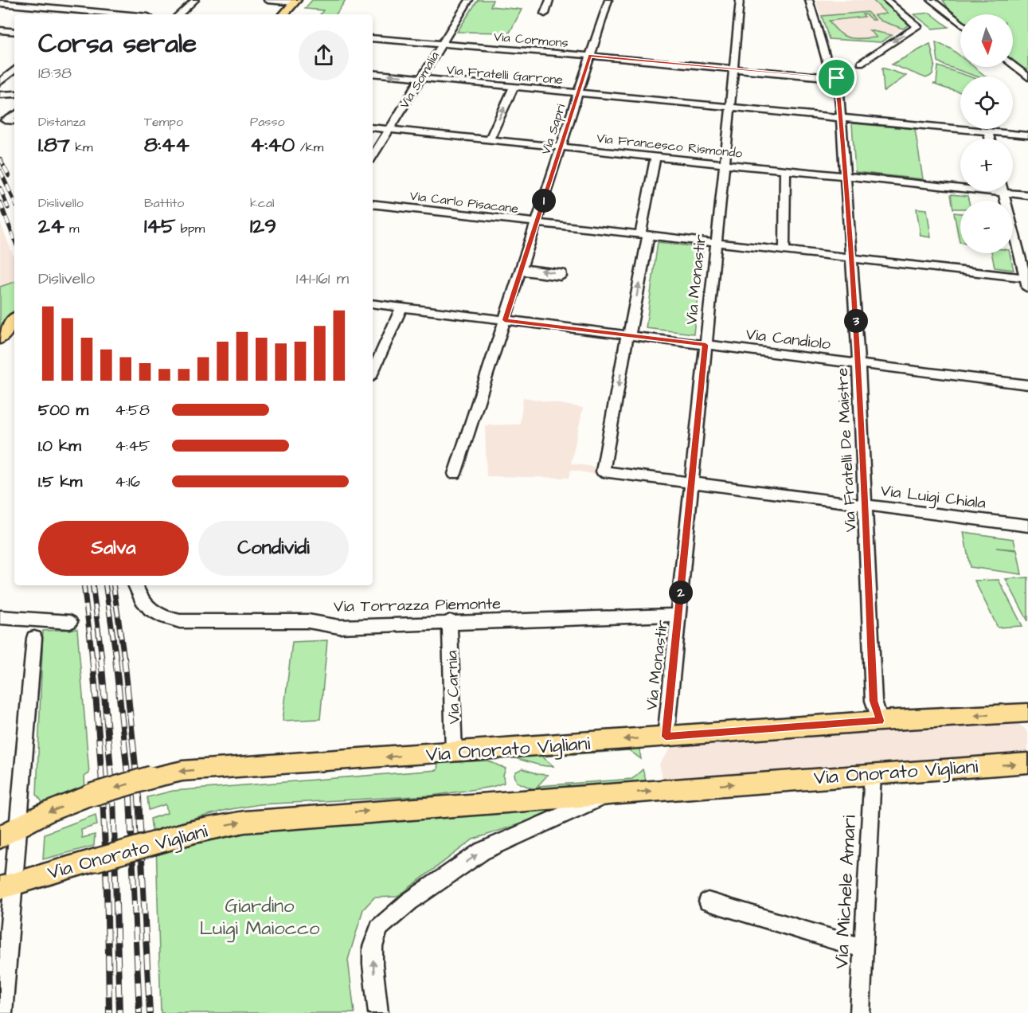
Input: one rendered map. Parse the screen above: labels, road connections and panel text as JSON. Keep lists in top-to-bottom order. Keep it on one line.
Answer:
{"streets":{"main road":["Via Onorato Vigliani"],"street":["Via Cormons","Via Fratelli Garrone","Via Somalia","Via Sapri","Via Francesco Rismondo","Via Carlo Pisacane","Via Monastir","Via Candiolo","Via Fratelli De Maistre","Via Luigi Chiala","Via Torrazza Piemonte","Via Carnia","Via Michele Amari"]},"crossings":[["Via Cormons","Via Somalia"],["Via Cormons","Via Sapri"],["Via Fratelli Garrone","Via Somalia"],["Via Fratelli Garrone","Via Sapri"],["Via Fratelli Garrone","Via Monastir"],["Via Somalia","Via Francesco Rismondo"],["Via Sapri","Via Francesco Rismondo"],["Via Sapri","Via Carlo Pisacane"],["Via Sapri","Via Candiolo"],["Via Francesco Rismondo","Via Monastir"],["Via Francesco Rismondo","Via Fratelli De Maistre"],["Via Carlo Pisacane","Via Monastir"],["Via Carlo Pisacane","Via Fratelli De Maistre"],["Via Monastir","Via Candiolo"],["Via Monastir","Via Luigi Chiala"],["Via Monastir","Via Torrazza Piemonte"],["Via Monastir","Via Onorato Vigliani"],["Via Candiolo","Via Fratelli De Maistre"],["Via Fratelli De Maistre","Via Luigi Chiala"],["Via Fratelli De Maistre","Via Onorato Vigliani"],["Via Torrazza Piemonte","Via Carnia"],["Via Carnia","Via Onorato Vigliani"],["Via Onorato Vigliani","Via Michele Amari"]],"parks":["Giardino Luigi Maiocco"],"north":"bottom","page":{"map_buttons":["+","−"],"heading":["Corsa serale","18:38"],"stats":[["Distanza","1.87 km"],["Tempo","8:44"],["Passo","4:40 /km"],["Dislivello","24 m"],["Battito","145 bpm"],["kcal","129"]],"pins":["1","3","2"],"chart":["Dislivello","141–161 m"],"list":[{"name":"500 m","note":"4:58"},{"name":"1.0 km","note":"4:45"},{"name":"1.5 km","note":"4:16"}],"buttons":["Salva","Condividi"]}}
